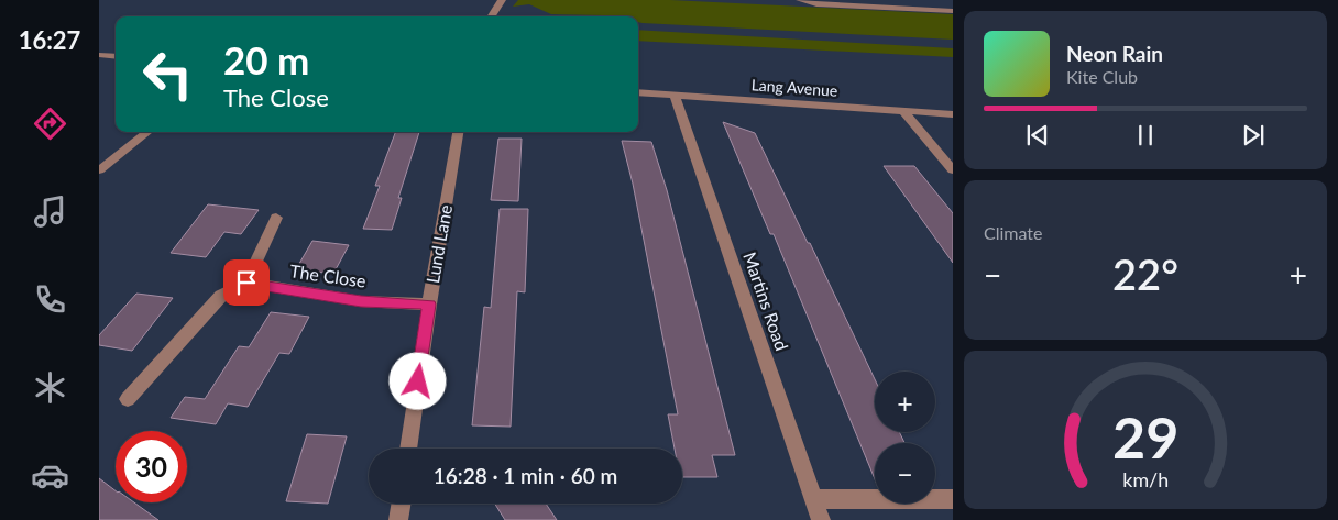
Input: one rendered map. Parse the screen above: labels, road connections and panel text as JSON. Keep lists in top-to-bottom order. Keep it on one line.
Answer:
{"streets":{"street":["Lang Avenue","Lund Lane","The Close","Martins Road"]},"crossings":[["Lang Avenue","Martins Road"],["Lund Lane","The Close"]],"page":{"tabs":"16:27","turn":["20 m","The Close"],"song":["Neon Rain","Kite Club"],"tile":"Climate","heat":["−","22°","+"],"map_buttons":["+","−"],"limit":"30","trip":"16:28 · 1 min · 60 m","gauge":["29","km/h"]}}
